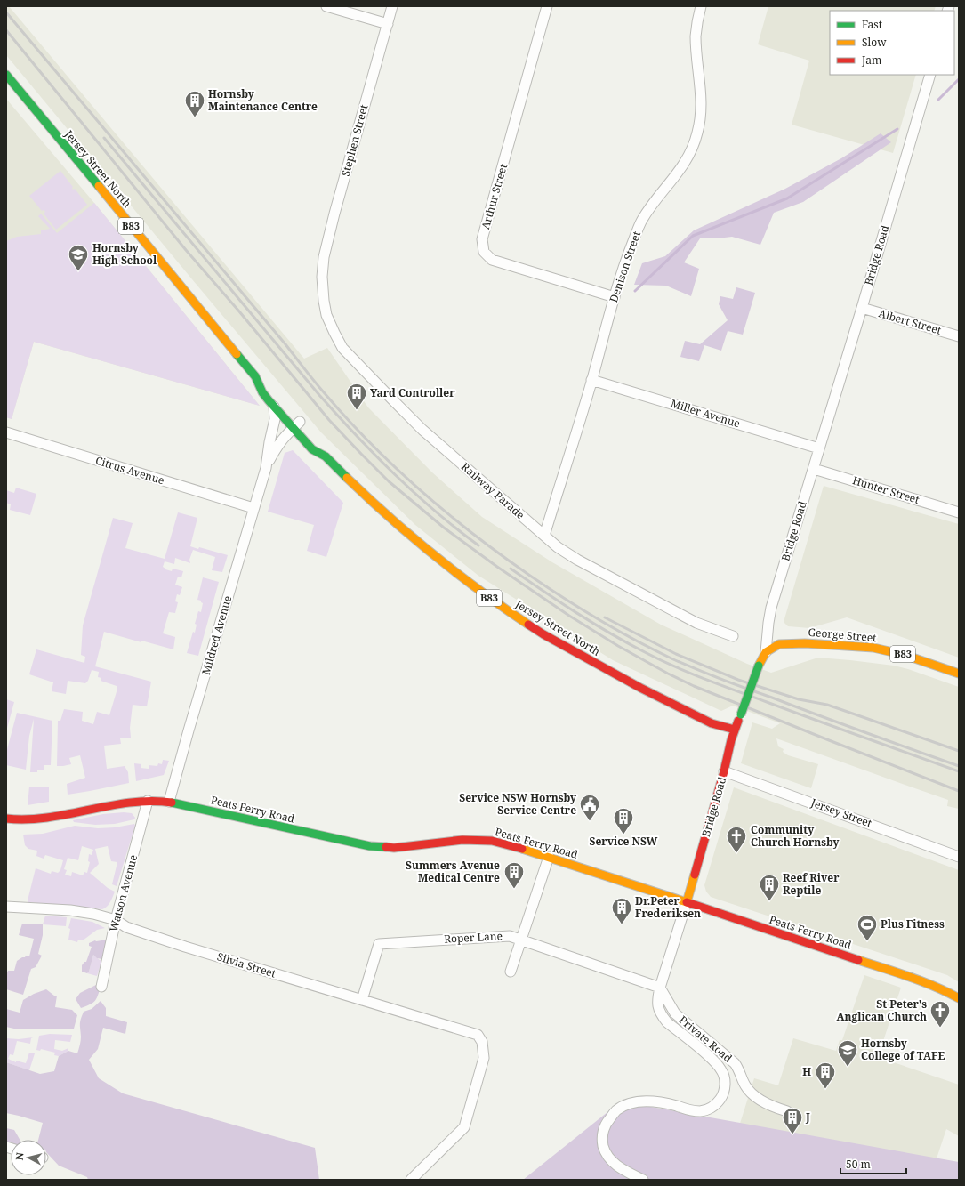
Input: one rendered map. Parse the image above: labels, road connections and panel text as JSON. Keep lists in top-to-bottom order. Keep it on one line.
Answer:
{"streets":{"main road":["Jersey Street North","B83","Bridge Road","George Street","Peats Ferry Road"],"street":["Stephen Street","Arthur Street","Denison Street","Albert Street","Miller Avenue","Citrus Avenue","Hunter Street","Railway Parade","Mildred Avenue","Jersey Street","Watson Avenue","Roper Lane","Silvia Street","Private Road"]},"crossings":[["Stephen Street","Railway Parade"],["Jersey Street North","Bridge Road"],["Jersey Street North","Mildred Avenue"],["Arthur Street","Denison Street"],["Bridge Road","Albert Street"],["Bridge Road","Miller Avenue"],["Bridge Road","Hunter Street"],["Bridge Road","George Street"],["Bridge Road","Peats Ferry Road"],["Bridge Road","Jersey Street"],["Bridge Road","Roper Lane"],["Bridge Road","Private Road"],["Denison Street","Miller Avenue"],["Denison Street","Railway Parade"],["Citrus Avenue","Mildred Avenue"],["Mildred Avenue","Peats Ferry Road"],["Peats Ferry Road","Watson Avenue"],["Watson Avenue","Silvia Street"],["Roper Lane","Silvia Street"],["Roper Lane","Private Road"]],"places":{"building":["Hornsby Maintenance Centre","Yard Controller","Service NSW","Summers Avenue Medical Centre","Reef River Reptile","Dr.Peter Frederiksen","H","J"],"school or university":["Hornsby High School","Hornsby College of TAFE"],"public building":["Service NSW Hornsby Service Centre"],"church":["Community Church Hornsby","St Peter's Anglican Church"],"sports":["Plus Fitness"]},"legend":["Fast","Slow","Jam"],"scale_bar":"50 m","north":"left"}
